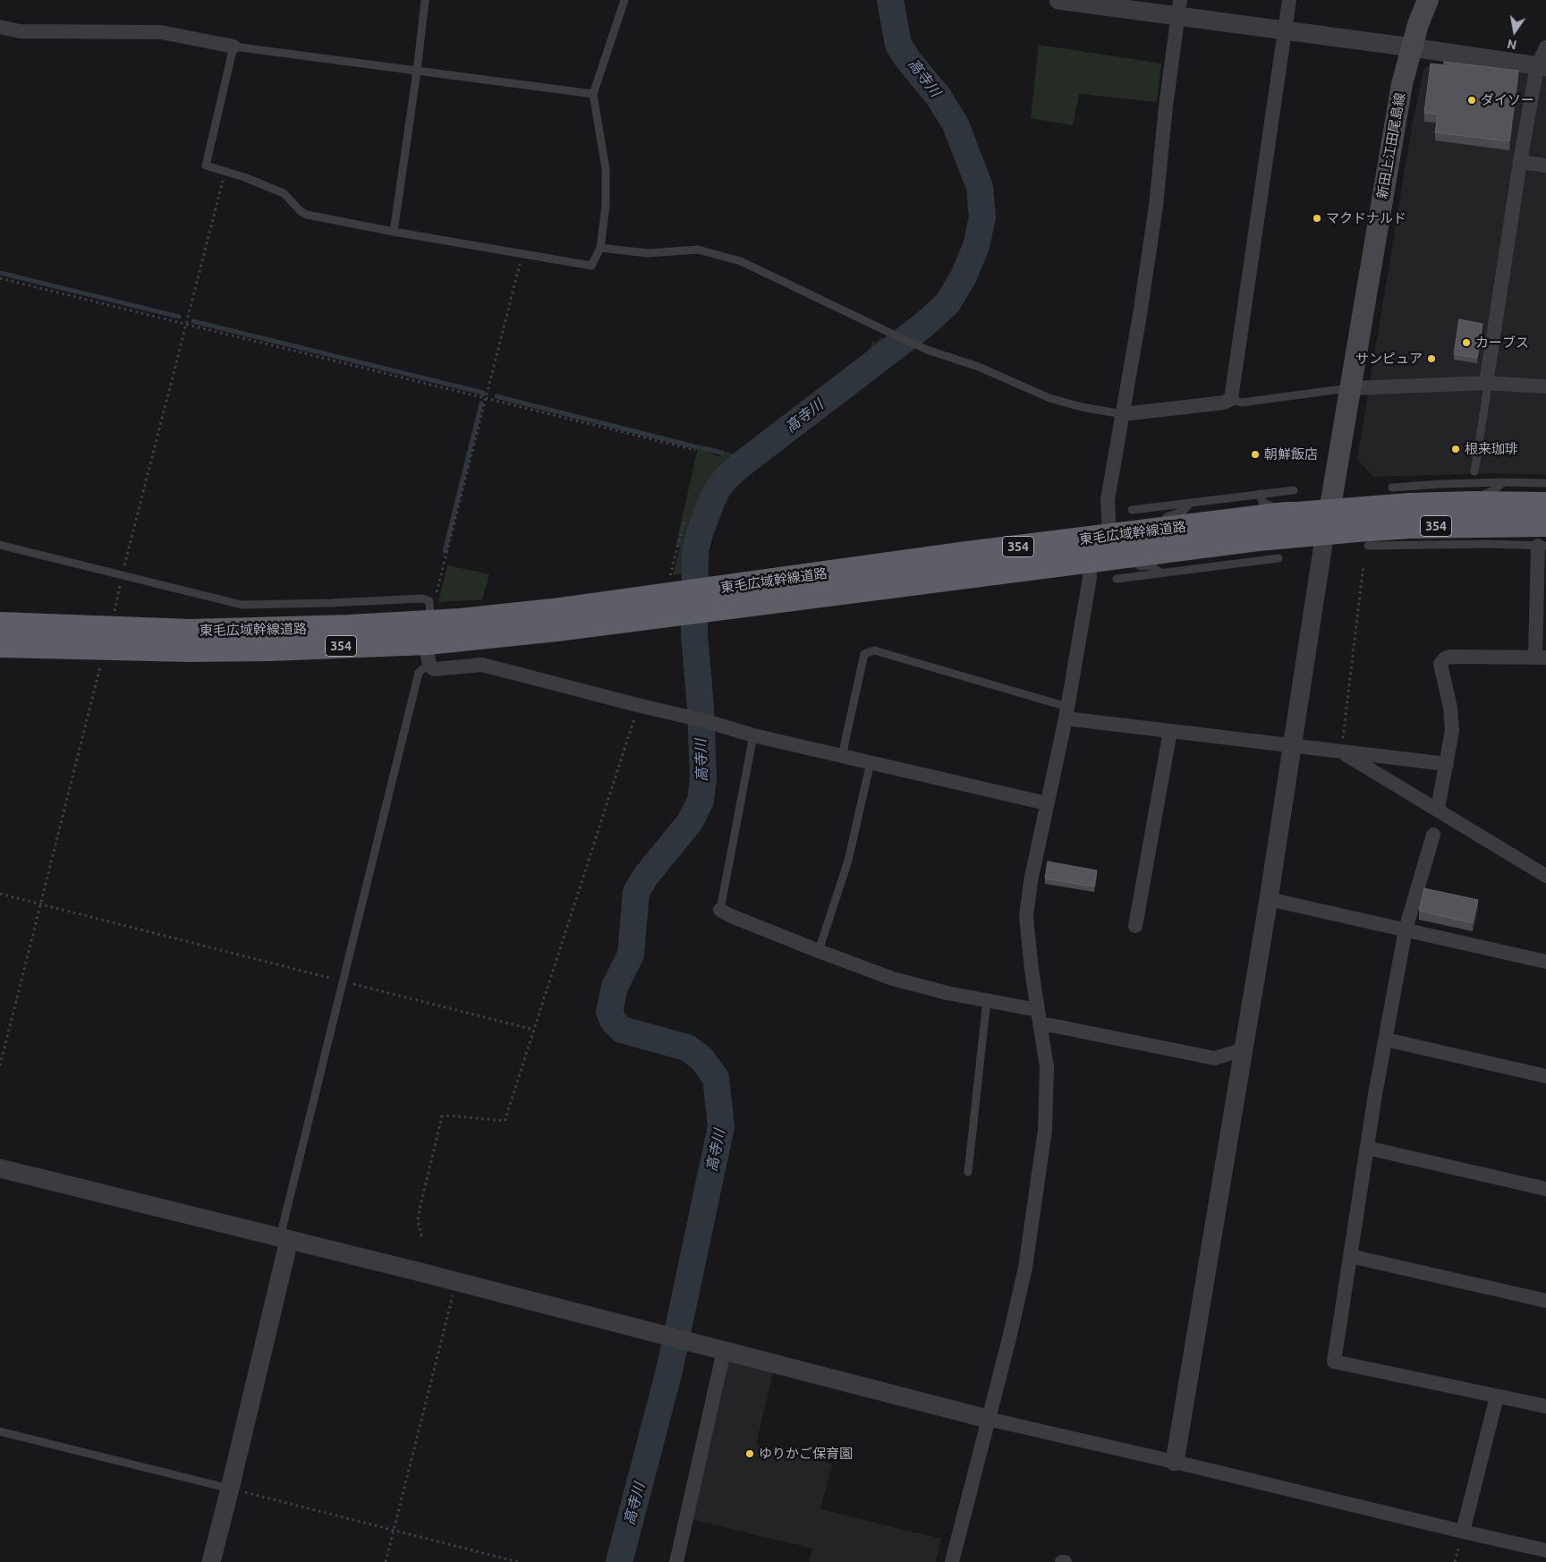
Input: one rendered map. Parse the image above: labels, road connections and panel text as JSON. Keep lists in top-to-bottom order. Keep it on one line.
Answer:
{"streets":{"highway":["354","東毛広域幹線道路"],"main road":["新田上江田尾島線"]},"crossings":[["新田上江田尾島線","東毛広域幹線道路"]],"water":["高寺川"],"places":["ダイソー","マクドナルド","カーブス","サンピュア","根来珈琲","朝鮮飯店","ゆりかご保育園"],"north":"bottom"}
